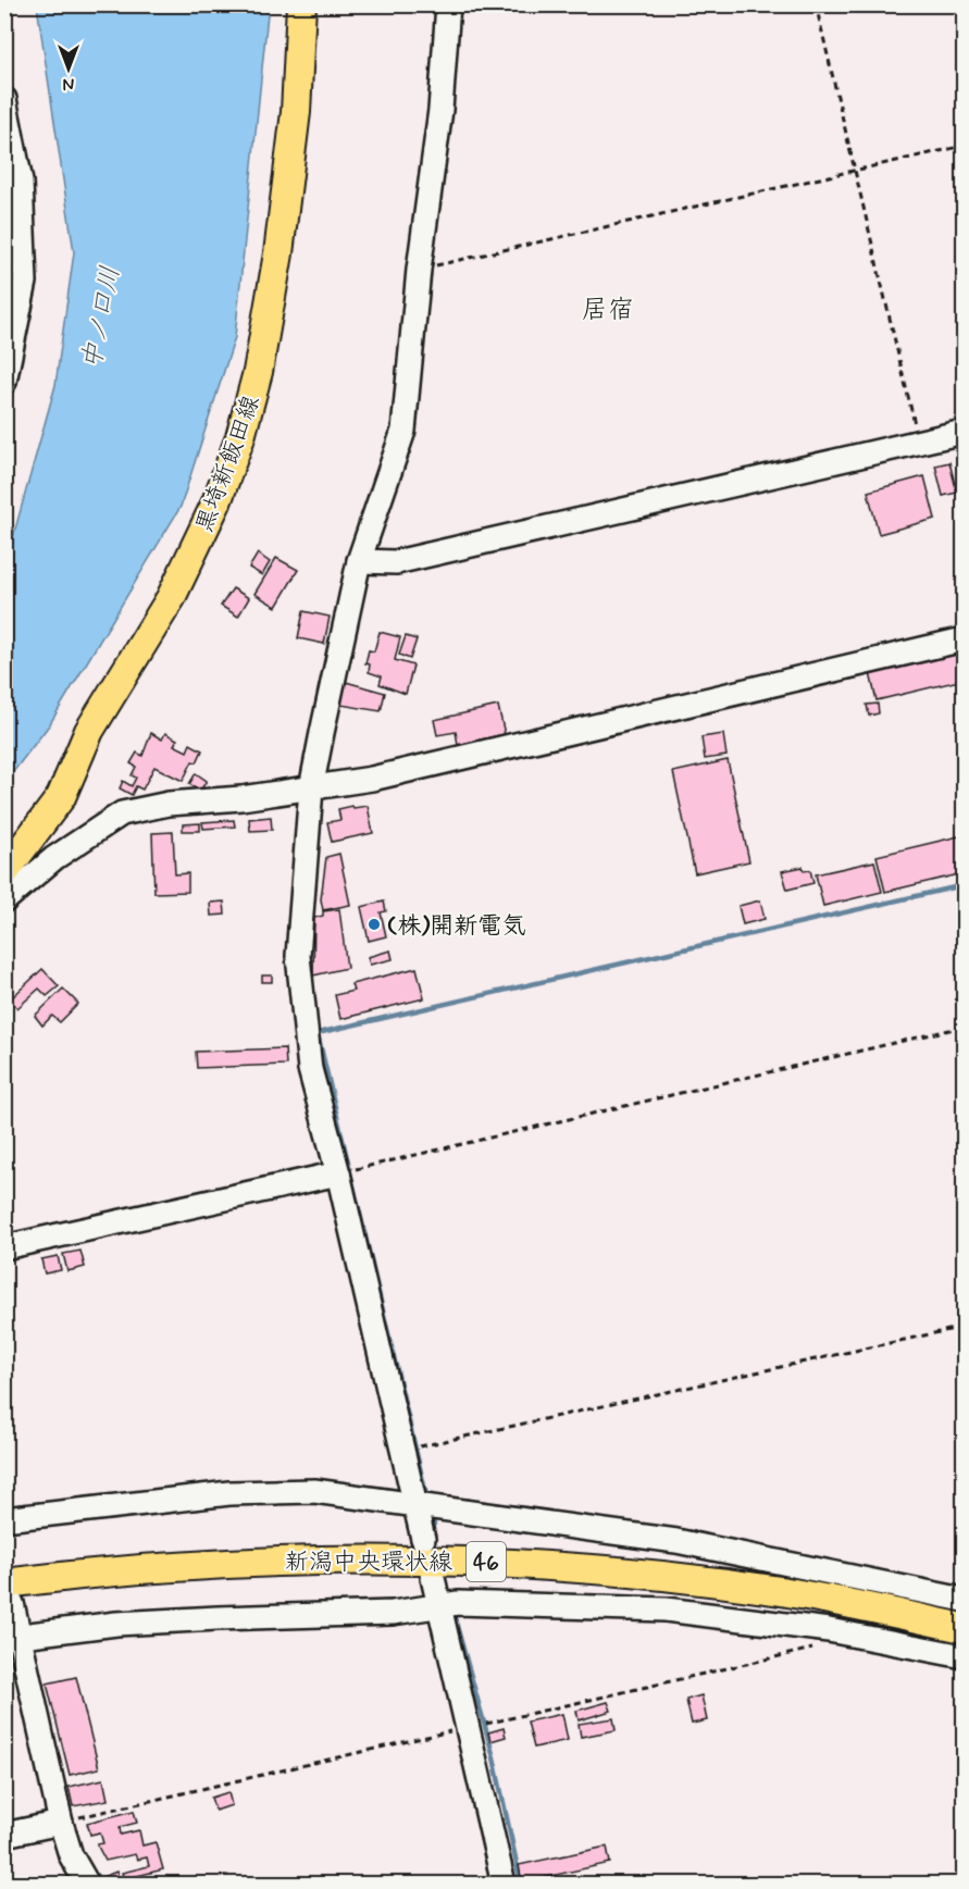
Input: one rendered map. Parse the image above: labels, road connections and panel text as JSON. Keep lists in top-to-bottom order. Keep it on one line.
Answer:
{"streets":{"main road":["黒埼新飯田線","新潟中央環状線","46"]},"districts":["居宿"],"water":["中ノ口川"],"places":["(株)開新電気"],"north":"bottom"}
